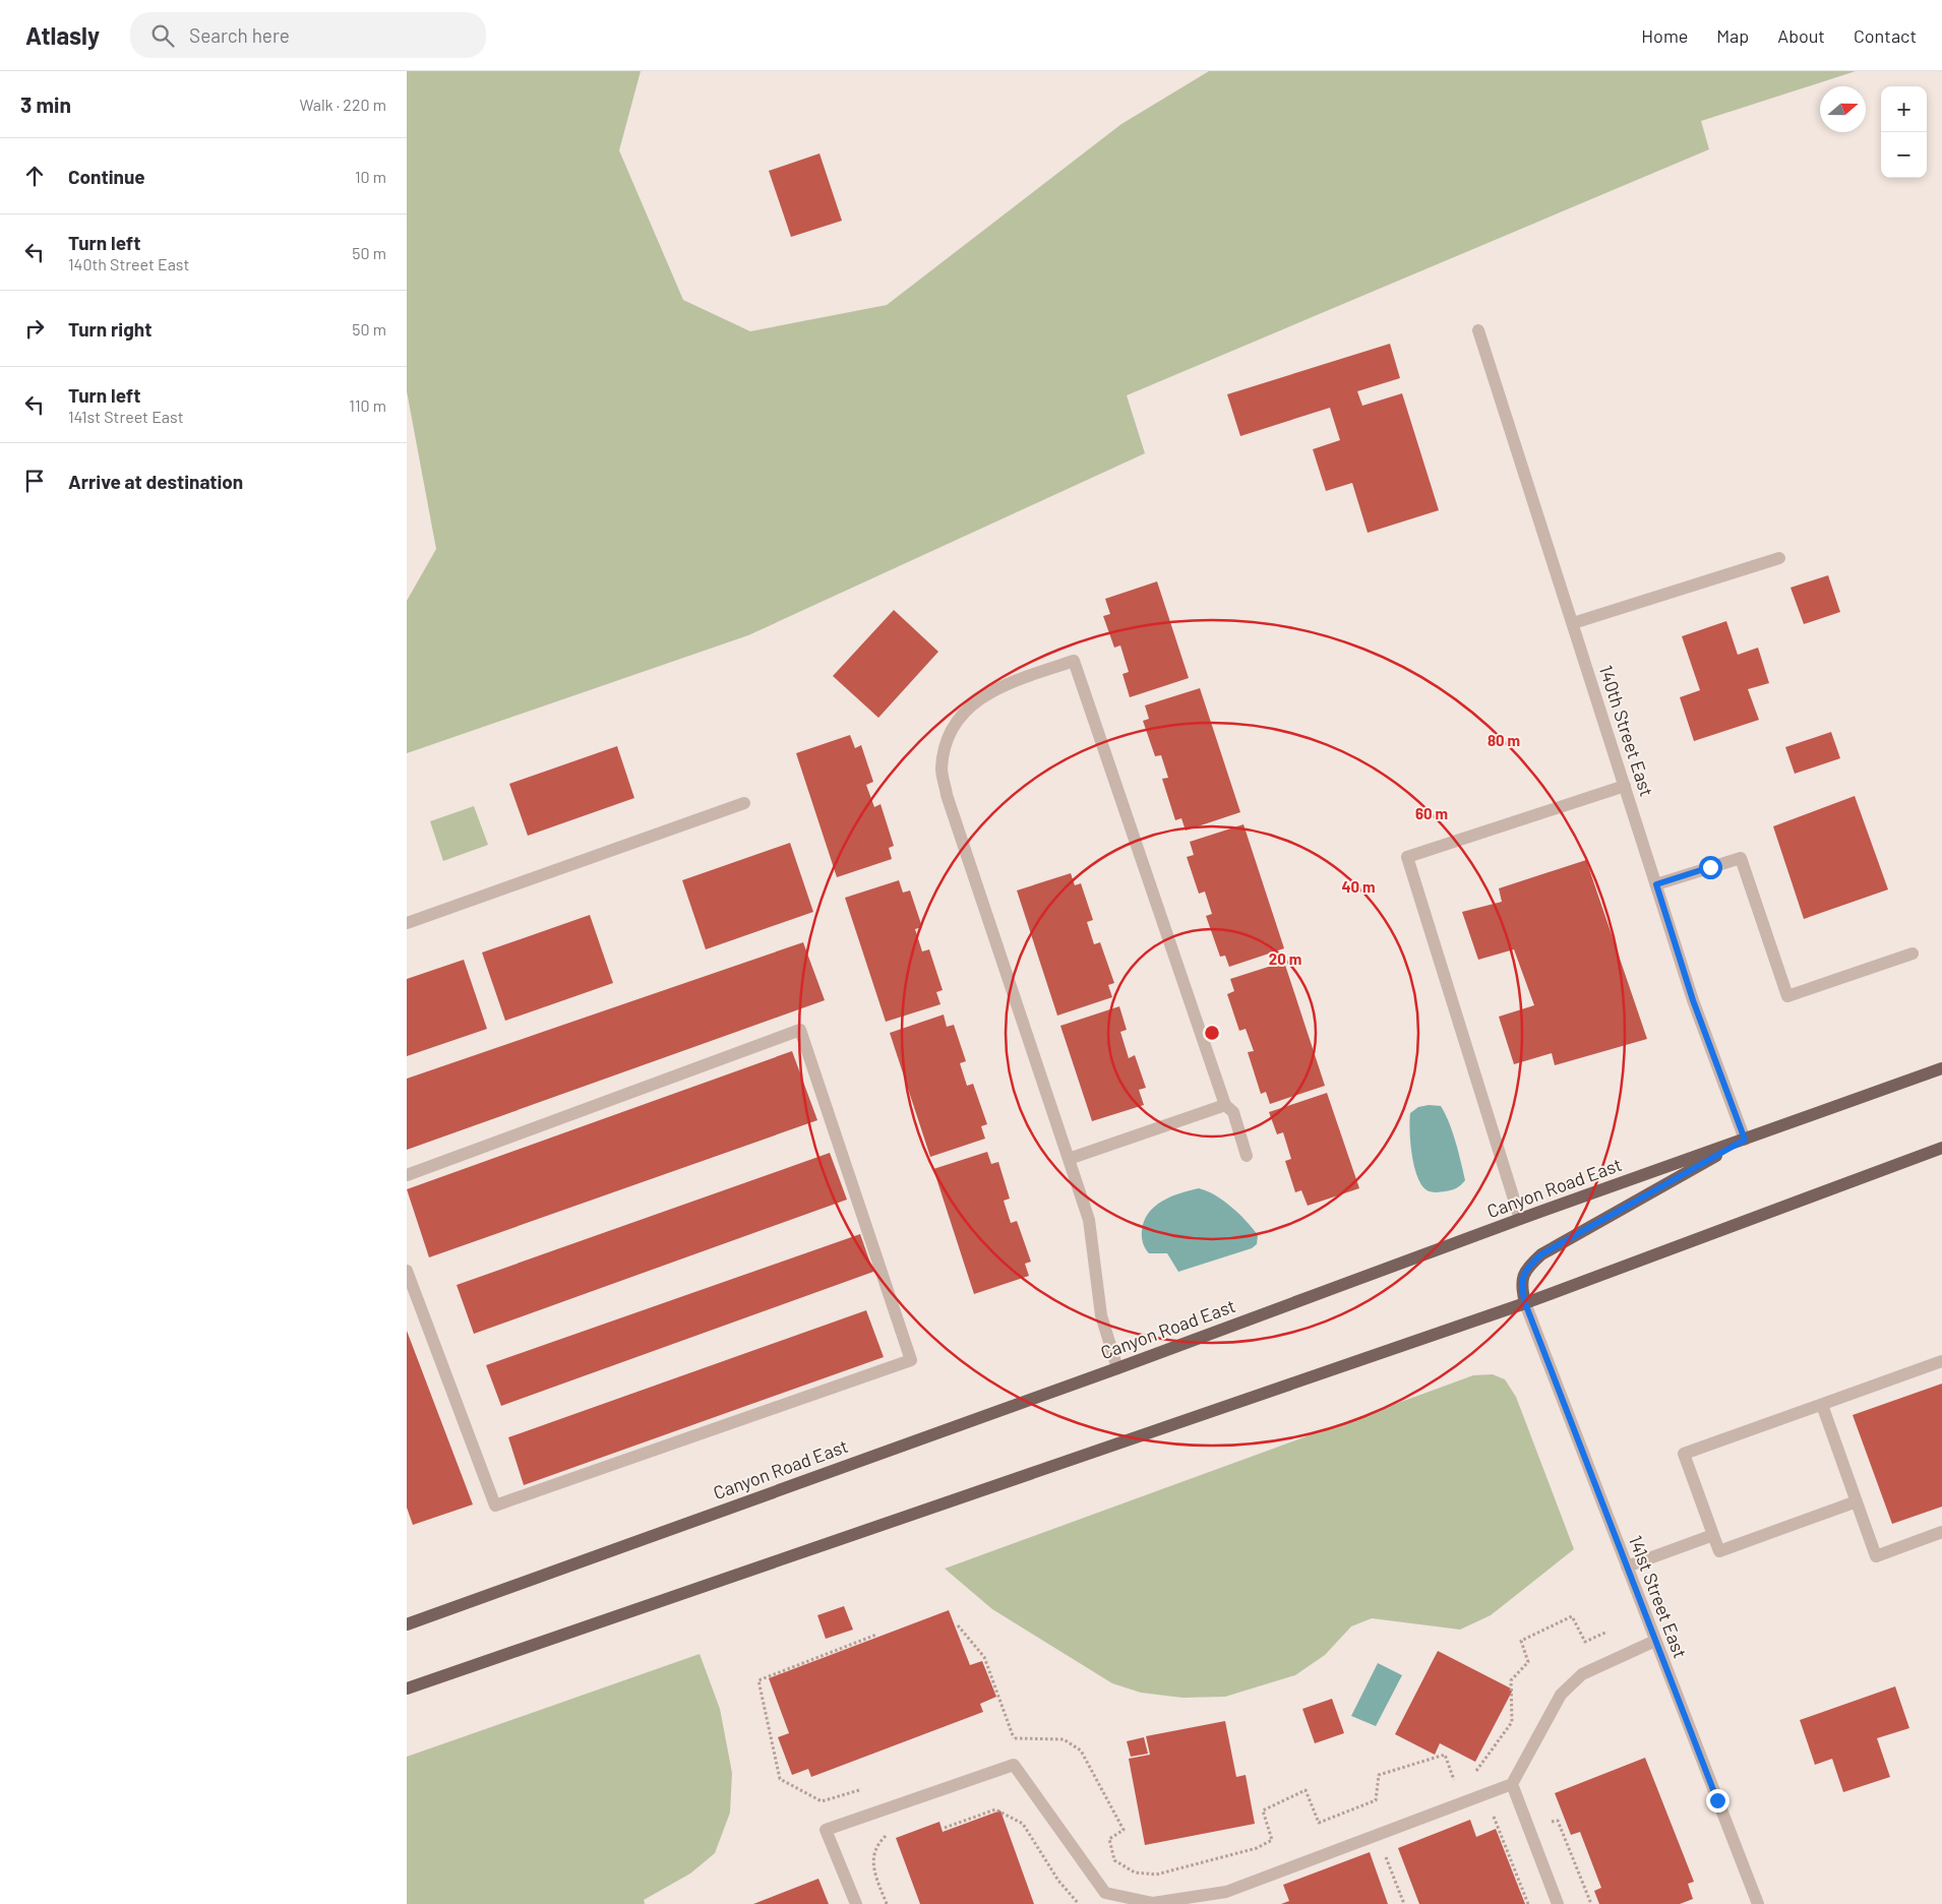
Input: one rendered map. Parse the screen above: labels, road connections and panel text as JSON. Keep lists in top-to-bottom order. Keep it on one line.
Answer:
{"streets":{"main road":["Canyon Road East"],"street":["140th Street East","141st Street East"]},"crossings":[["140th Street East","Canyon Road East"]],"north":"right","page":{"header":"Atlasly","search":"Search here","nav":["Home","Map","About","Contact"],"heading":["3 min","Walk · 220 m"],"map_buttons":["+","−"],"list":[["Continue","10 m"],["Turn left","140th Street East","50 m"],["Turn right","50 m"],["Turn left","141st Street East","110 m"],"Arrive at destination"]},"rings":["80 m","60 m","40 m","20 m"]}
